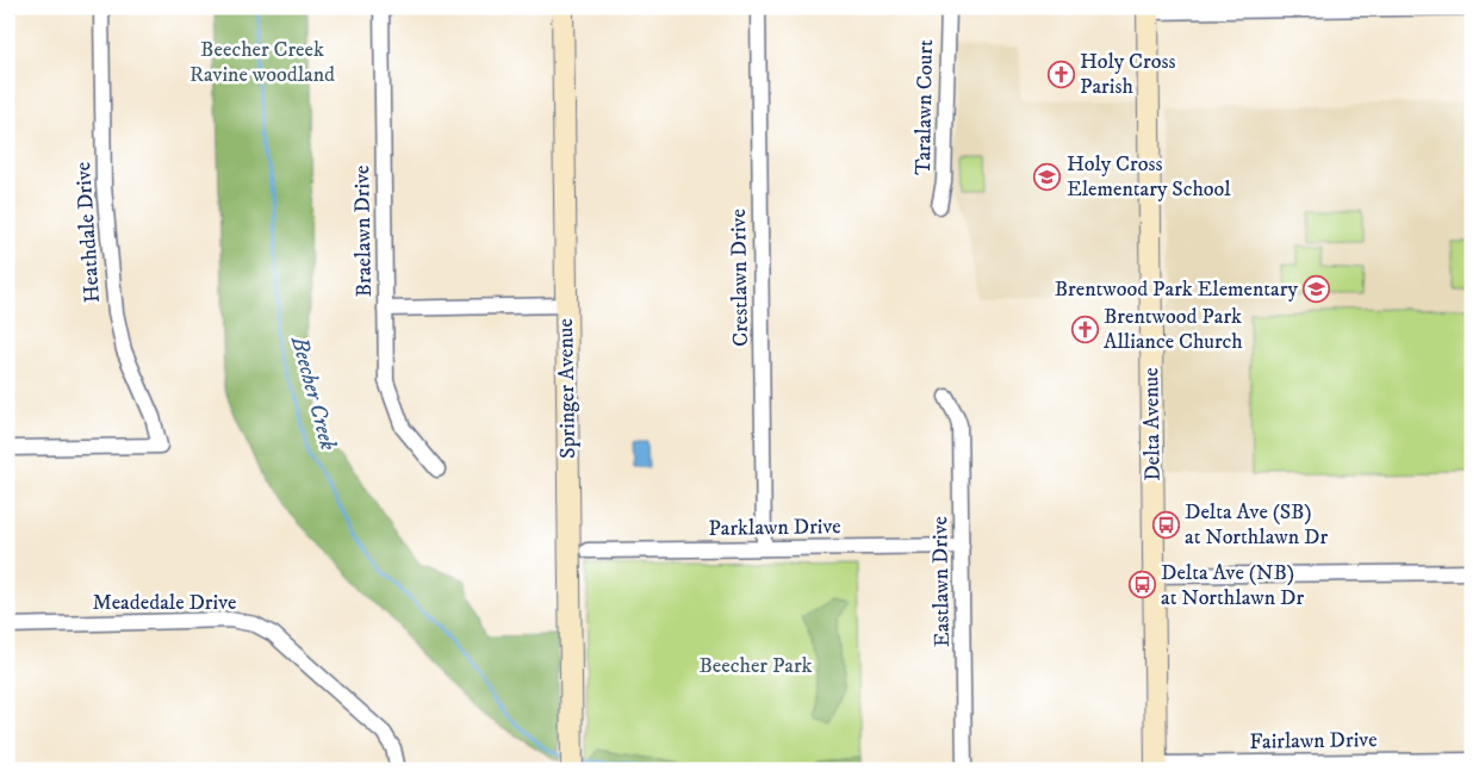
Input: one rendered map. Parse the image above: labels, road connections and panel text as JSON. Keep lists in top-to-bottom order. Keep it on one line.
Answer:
{"streets":{"street":["Taralawn Court","Braelawn Drive","Heathdale Drive","Crestlawn Drive","Springer Avenue","Delta Avenue","Parklawn Drive","Eastlawn Drive","Meadedale Drive","Fairlawn Drive"]},"crossings":[["Braelawn Drive","Springer Avenue"],["Crestlawn Drive","Parklawn Drive"],["Delta Avenue","Fairlawn Drive"],["Parklawn Drive","Eastlawn Drive"]],"water":["Beecher Creek"],"parks":["Beecher Creek Ravine woodland","Beecher Park"],"places":{"church":["Holy Cross Parish","Brentwood Park Alliance Church"],"school or university":["Holy Cross Elementary School","Brentwood Park Elementary"],"bus stop":["Delta Ave (SB) at Northlawn Dr","Delta Ave (NB) at Northlawn Dr"]}}
